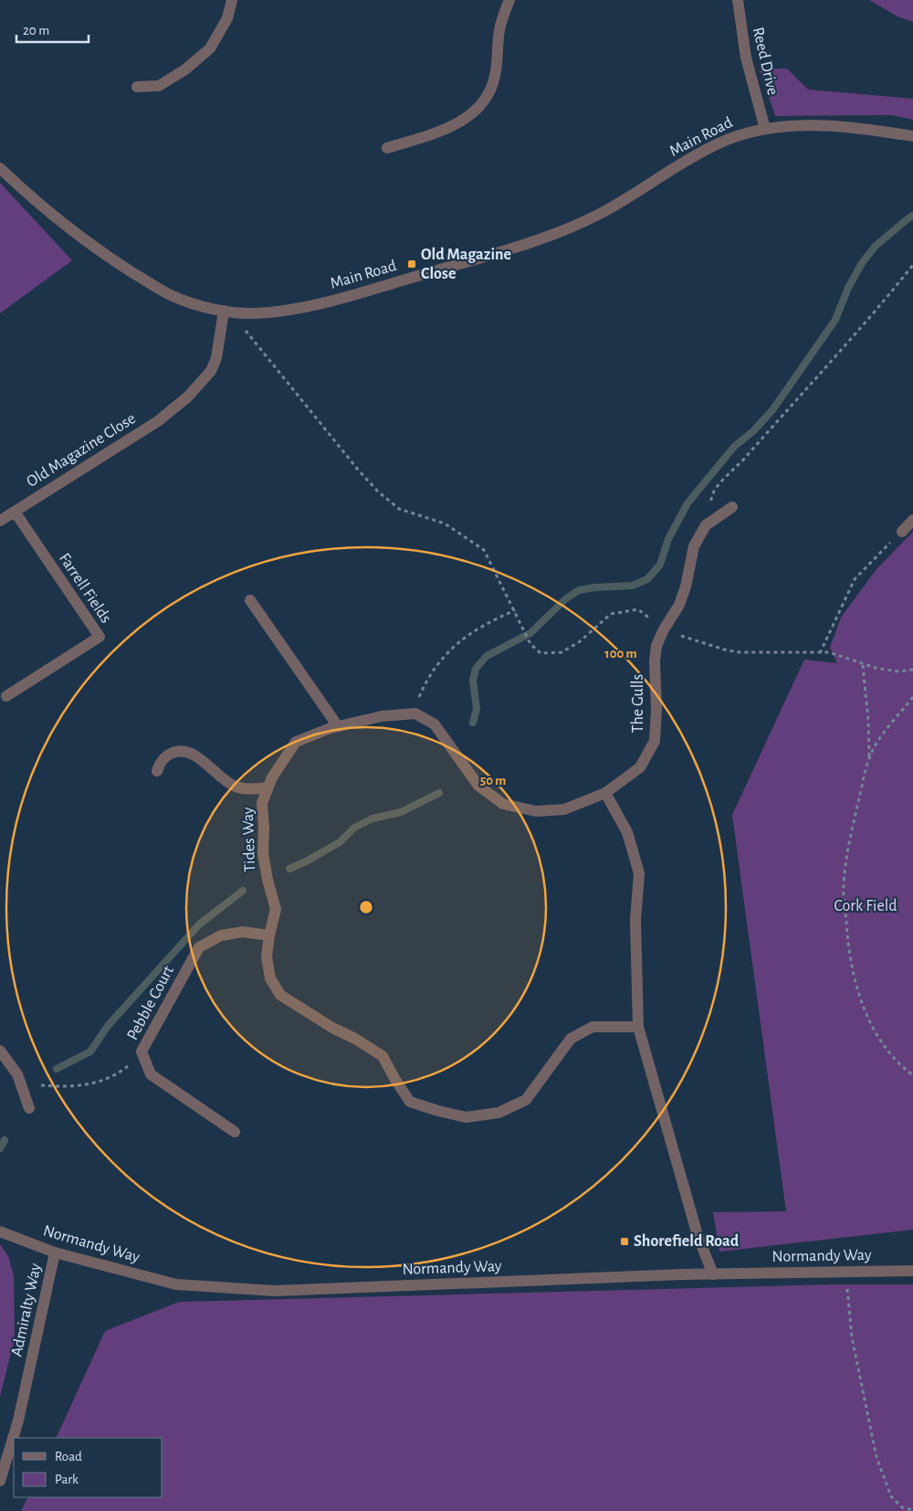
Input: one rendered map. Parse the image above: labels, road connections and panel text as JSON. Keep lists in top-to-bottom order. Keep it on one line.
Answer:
{"streets":{"street":["Reed Drive","Main Road","Old Magazine Close","Farrell Fields","The Gulls","Tides Way","Pebble Court","Normandy Way","Admiralty Way"]},"crossings":[["Reed Drive","Main Road"],["Main Road","Old Magazine Close"],["Old Magazine Close","Farrell Fields"],["Tides Way","Pebble Court"],["Normandy Way","Admiralty Way"]],"parks":["Cork Field"],"places":{"transit":["Old Magazine Close","Shorefield Road"]},"legend":["Road","Park"],"scale_bar":"20 m","rings":["100 m","50 m"]}
